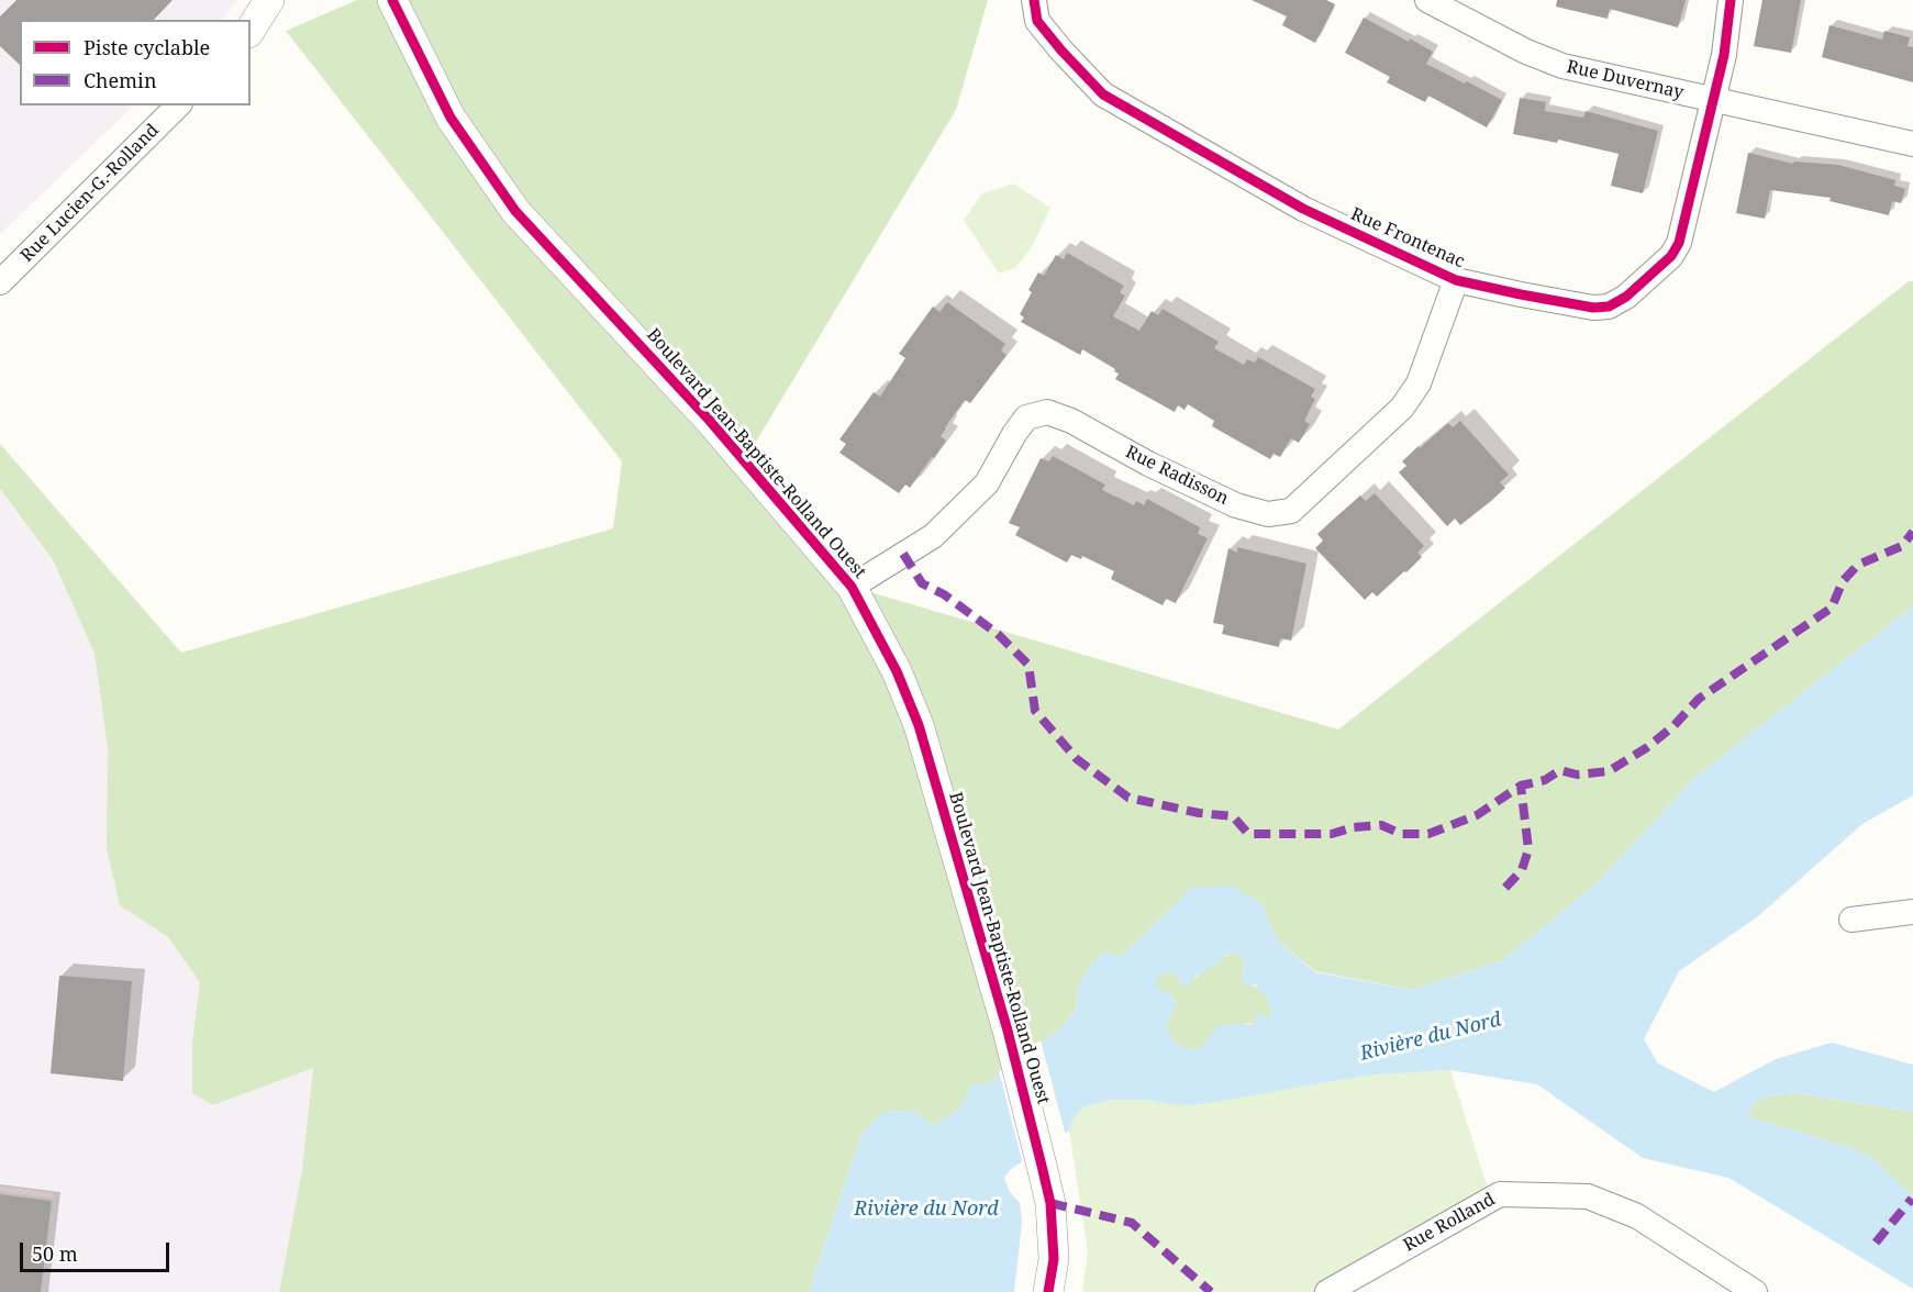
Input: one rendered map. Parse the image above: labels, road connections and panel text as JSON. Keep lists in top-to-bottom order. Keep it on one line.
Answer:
{"streets":{"street":["Rue Duvernay","Rue Lucien-G.-Rolland","Rue Frontenac","Boulevard Jean-Baptiste-Rolland Ouest","Rue Radisson","Rue Rolland"]},"crossings":[["Rue Duvernay","Rue Frontenac"],["Rue Frontenac","Rue Radisson"],["Boulevard Jean-Baptiste-Rolland Ouest","Rue Radisson"]],"water":["Rivière du Nord"],"legend":["Piste cyclable","Chemin"],"scale_bar":"50 m"}
